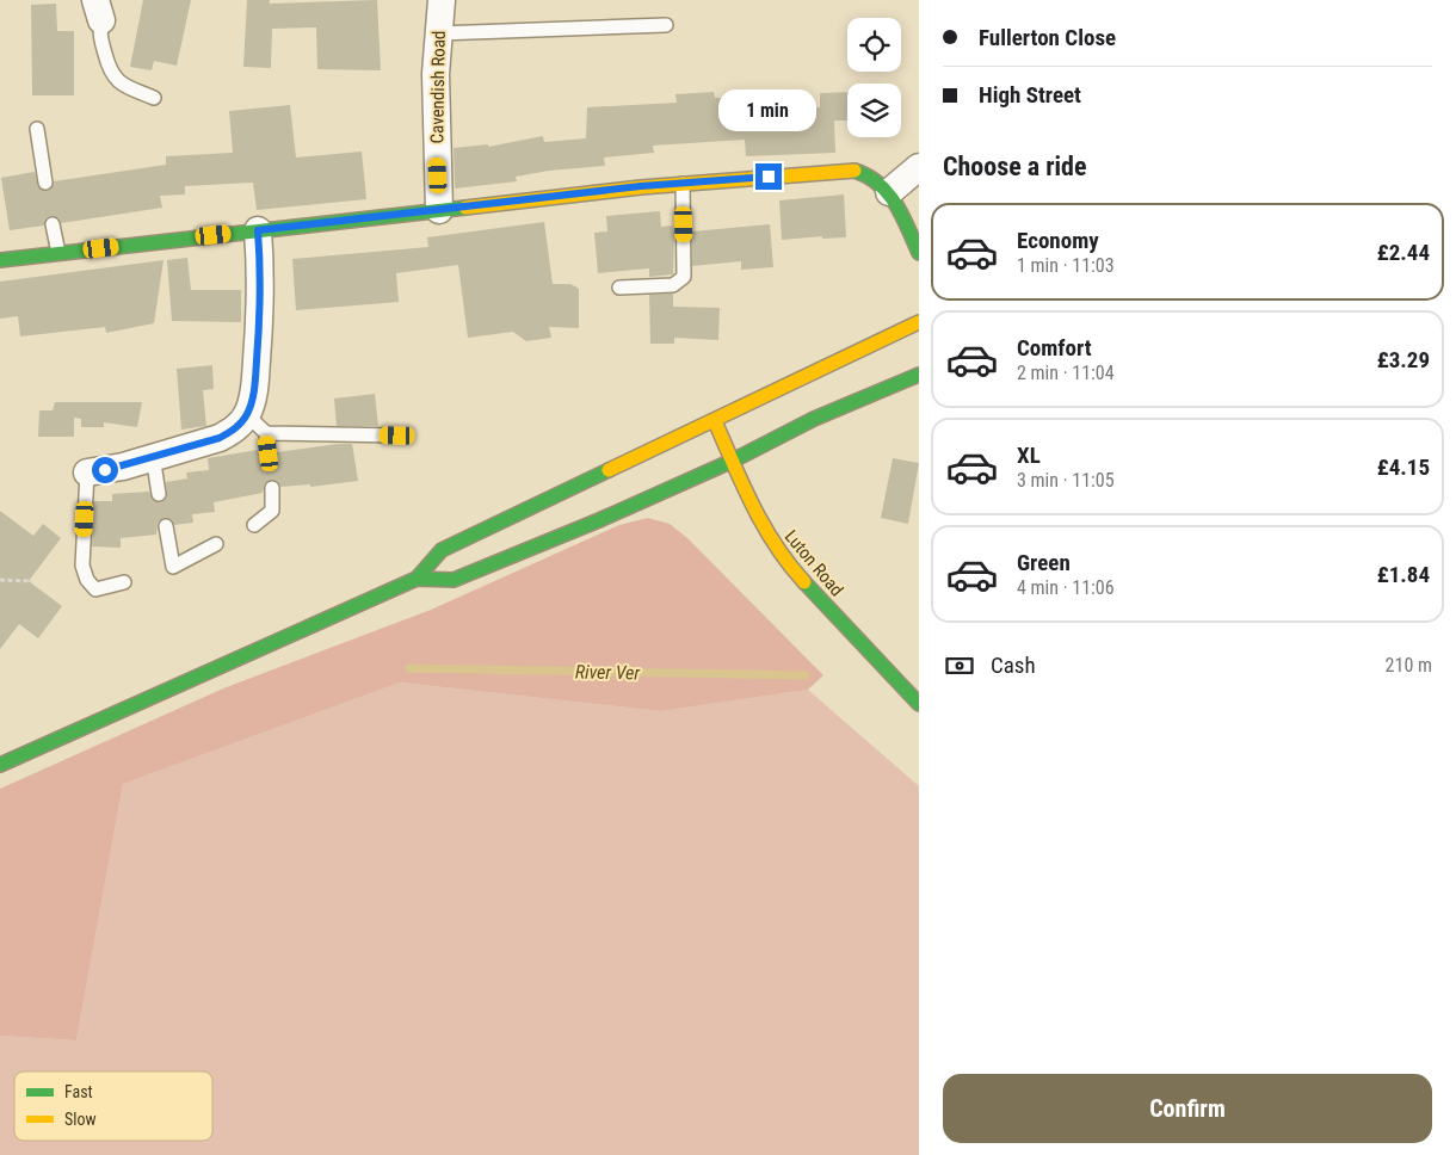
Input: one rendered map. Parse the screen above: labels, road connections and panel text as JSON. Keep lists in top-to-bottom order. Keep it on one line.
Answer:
{"streets":{"main road":["Luton Road"],"street":["Cavendish Road"]},"water":["River Ver"],"legend":["Fast","Slow"],"page":{"banner":["Fullerton Close","High Street"],"bubble":"1 min","heading":"Choose a ride","list":[{"name":"Economy","note":"1 min · 11:03","value":"£2.44"},{"name":"Comfort","note":"2 min · 11:04","value":"£3.29"},{"name":"XL","note":"3 min · 11:05","value":"£4.15"},{"name":"Green","note":"4 min · 11:06","value":"£1.84"}],"pay":["Cash","210 m"],"buttons":"Confirm"}}
